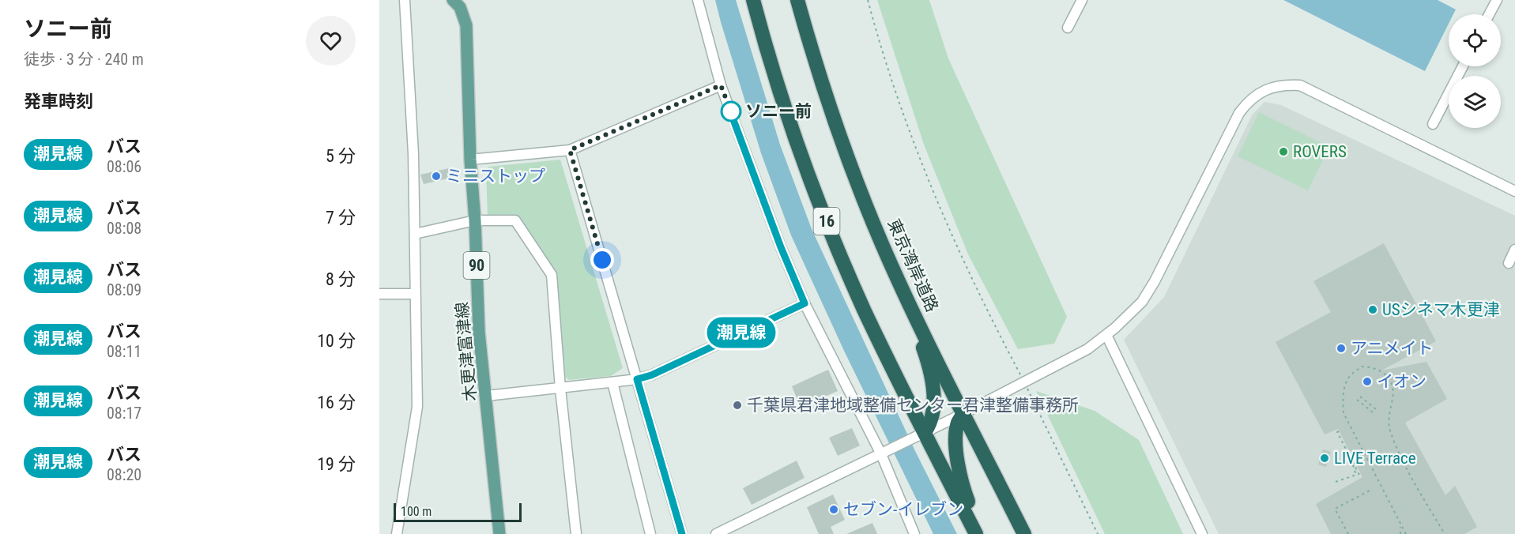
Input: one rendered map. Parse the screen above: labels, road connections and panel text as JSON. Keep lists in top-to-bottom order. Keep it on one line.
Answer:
{"streets":{"highway":["16","東京湾岸道路"],"main road":["90","木更津富津線"]},"places":["ソニー前","ROVERS","ミニストップ","USシネマ木更津","アニメイト","イオン","千葉県君津地域整備センター君津整備事務所","LIVE Terrace","セブン-イレブン"],"lines":["bus line 潮見線"],"scale_bar":"100 m","page":{"heading":[["ソニー前","徒歩 · 3 分 · 240 m"],"発車時刻"],"on_map":"潮見線","list":[{"mark":"潮見線","name":"バス","note":"08:06","value":"5 分"},{"mark":"潮見線","name":"バス","note":"08:08","value":"7 分"},{"mark":"潮見線","name":"バス","note":"08:09","value":"8 分"},{"mark":"潮見線","name":"バス","note":"08:11","value":"10 分"},{"mark":"潮見線","name":"バス","note":"08:17","value":"16 分"},{"mark":"潮見線","name":"バス","note":"08:20","value":"19 分"}],"scale":"100 m"}}
